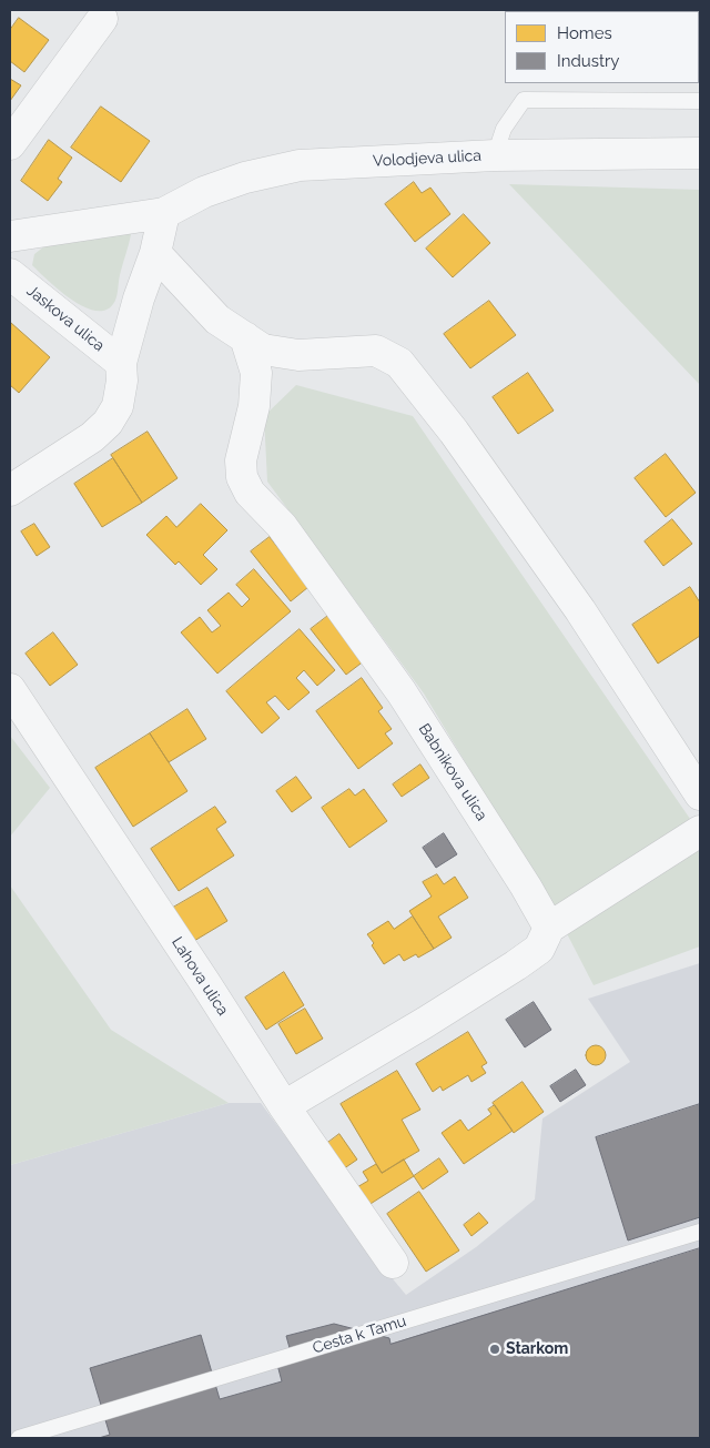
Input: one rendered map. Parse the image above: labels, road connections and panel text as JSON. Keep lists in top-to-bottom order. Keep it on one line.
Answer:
{"streets":{"street":["Volodjeva ulica","Jaskova ulica","Babnikova ulica","Lahova ulica"],"lane":["Cesta k Tamu"]},"places":["Starkom"],"legend":["Homes","Industry"]}
